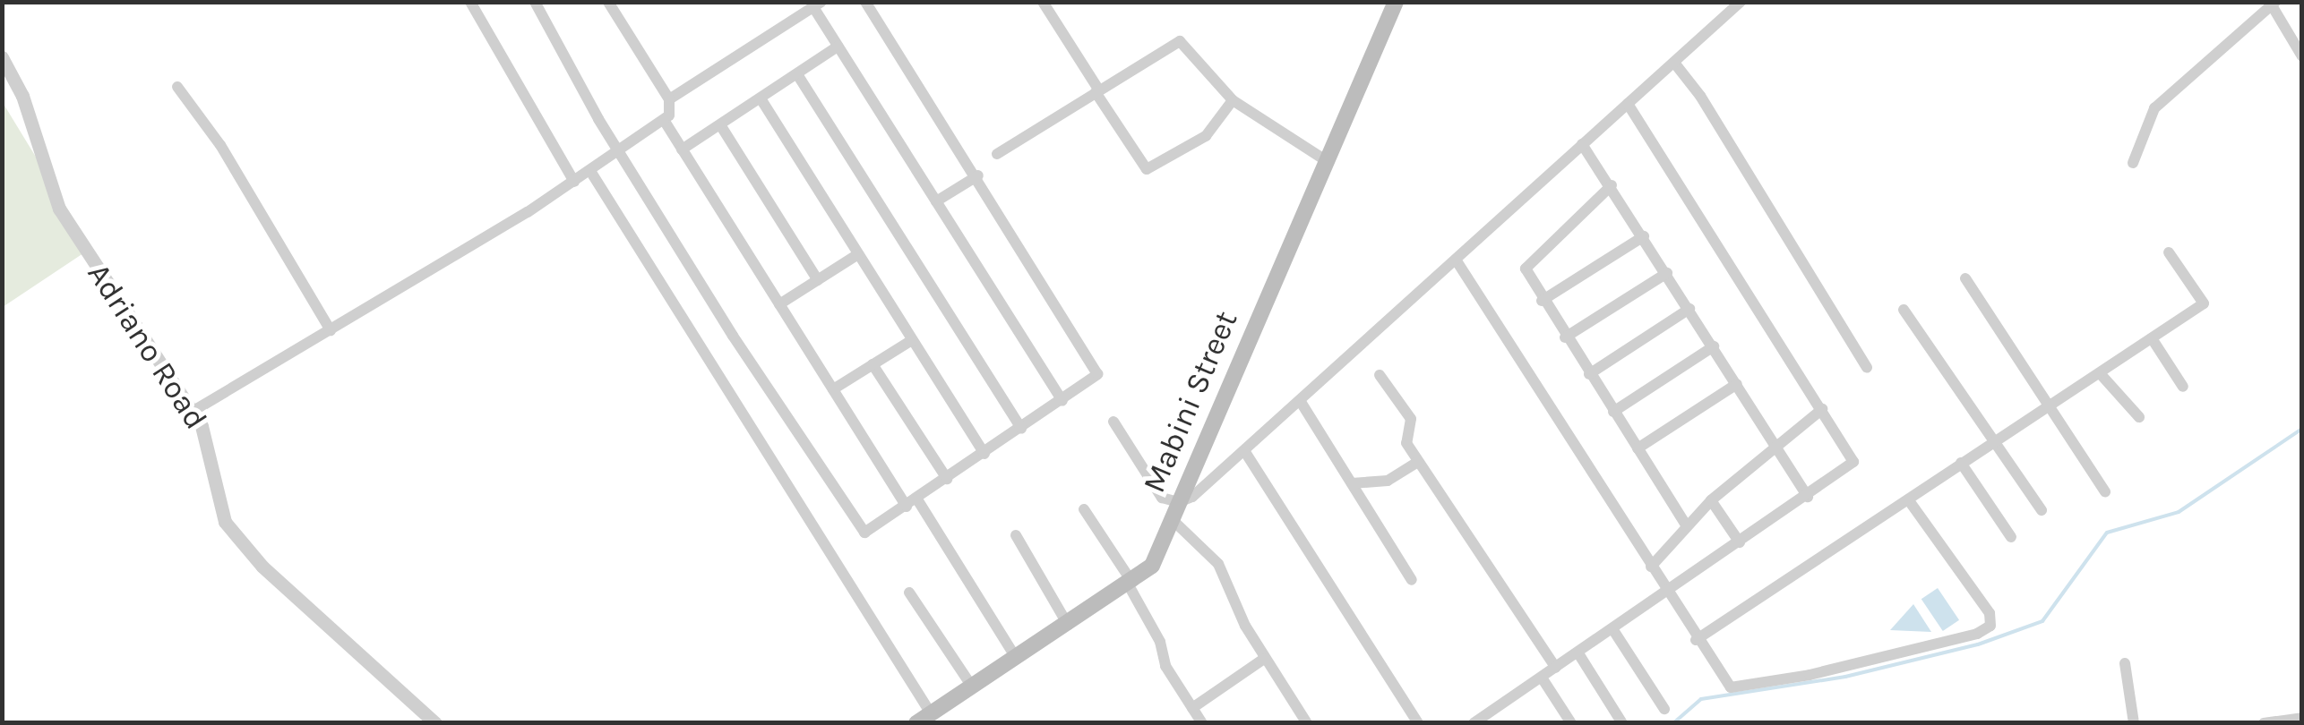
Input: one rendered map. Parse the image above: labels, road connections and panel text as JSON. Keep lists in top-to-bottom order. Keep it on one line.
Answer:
{"streets":{"main road":["Mabini Street"],"street":["Adriano Road"]}}
